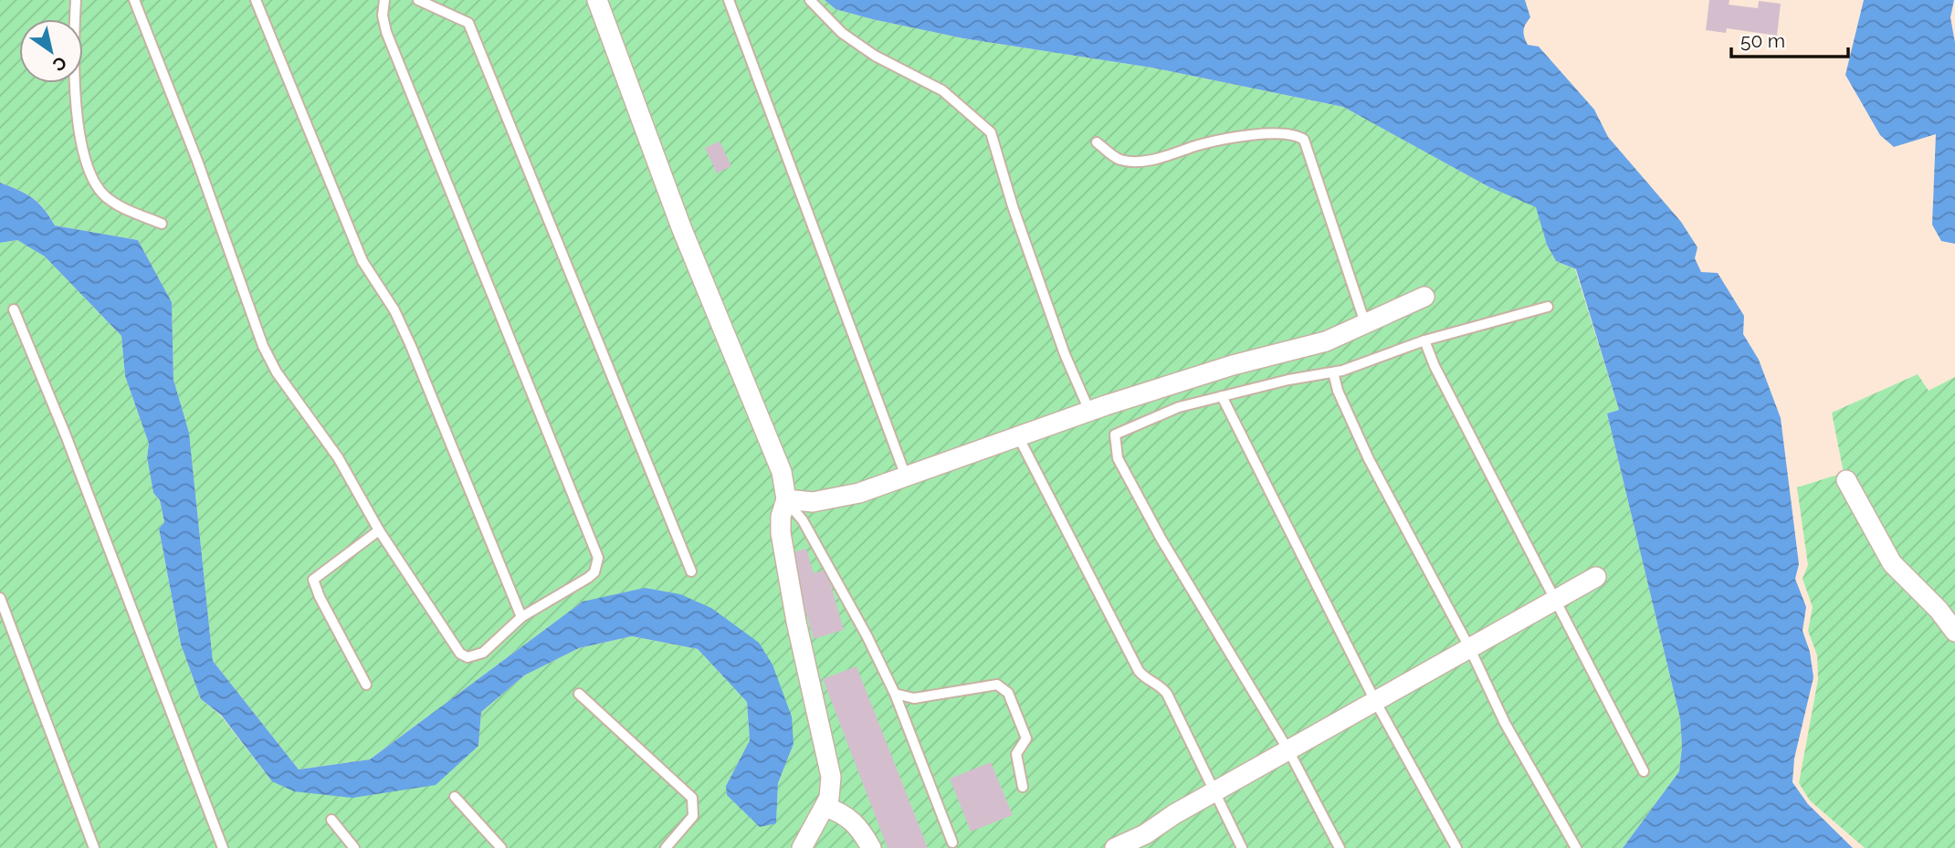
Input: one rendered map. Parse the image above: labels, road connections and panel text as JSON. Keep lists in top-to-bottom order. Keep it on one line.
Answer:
{"scale_bar":"50 m","north":"bottom right"}
